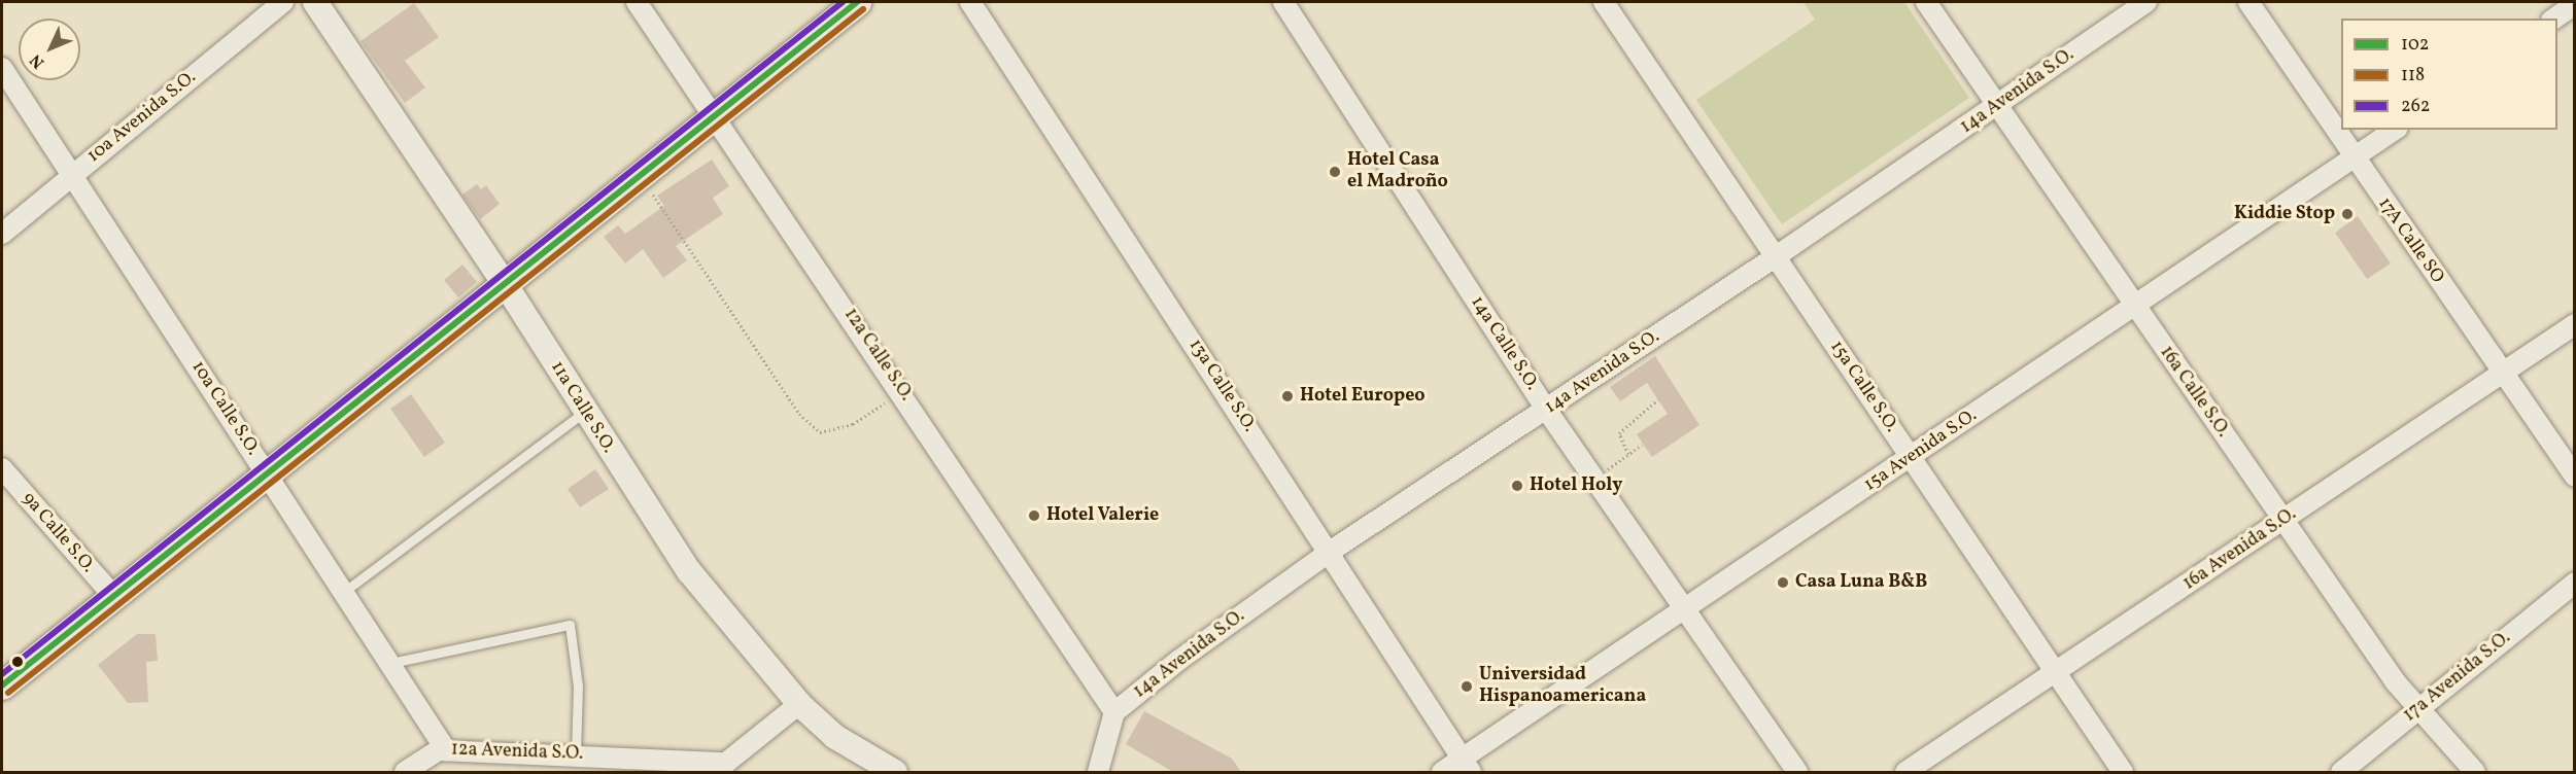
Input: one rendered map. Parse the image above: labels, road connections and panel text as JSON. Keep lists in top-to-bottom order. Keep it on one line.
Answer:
{"streets":{"street":["14a Avenida S.O.","10a Avenida S.O.","17A Calle SO","14a Calle S.O.","12a Calle S.O.","13a Calle S.O.","15a Calle S.O.","16a Calle S.O.","11a Calle S.O.","10a Calle S.O.","15a Avenida S.O.","9a Calle S.O.","16a Avenida S.O.","17a Avenida S.O.","12a Avenida S.O."]},"crossings":[["14a Avenida S.O.","14a Calle S.O."],["14a Avenida S.O.","12a Calle S.O."],["14a Avenida S.O.","13a Calle S.O."],["14a Avenida S.O.","15a Calle S.O."],["14a Avenida S.O.","16a Calle S.O."],["10a Avenida S.O.","10a Calle S.O."],["17A Calle SO","15a Avenida S.O."],["17A Calle SO","16a Avenida S.O."],["14a Calle S.O.","15a Avenida S.O."],["13a Calle S.O.","15a Avenida S.O."],["15a Calle S.O.","15a Avenida S.O."],["15a Calle S.O.","16a Avenida S.O."],["16a Calle S.O.","15a Avenida S.O."],["16a Calle S.O.","16a Avenida S.O."],["16a Calle S.O.","17a Avenida S.O."],["11a Calle S.O.","12a Avenida S.O."],["10a Calle S.O.","12a Avenida S.O."]],"places":["Hotel Casa el Madroño","Kiddie Stop","Hotel Europeo","Hotel Holy","Hotel Valerie","Casa Luna B&B","Universidad Hispanoamericana"],"lines":["transit line 102","transit line 262","transit line 118"],"legend":["102","118","262"],"north":"bottom left"}
